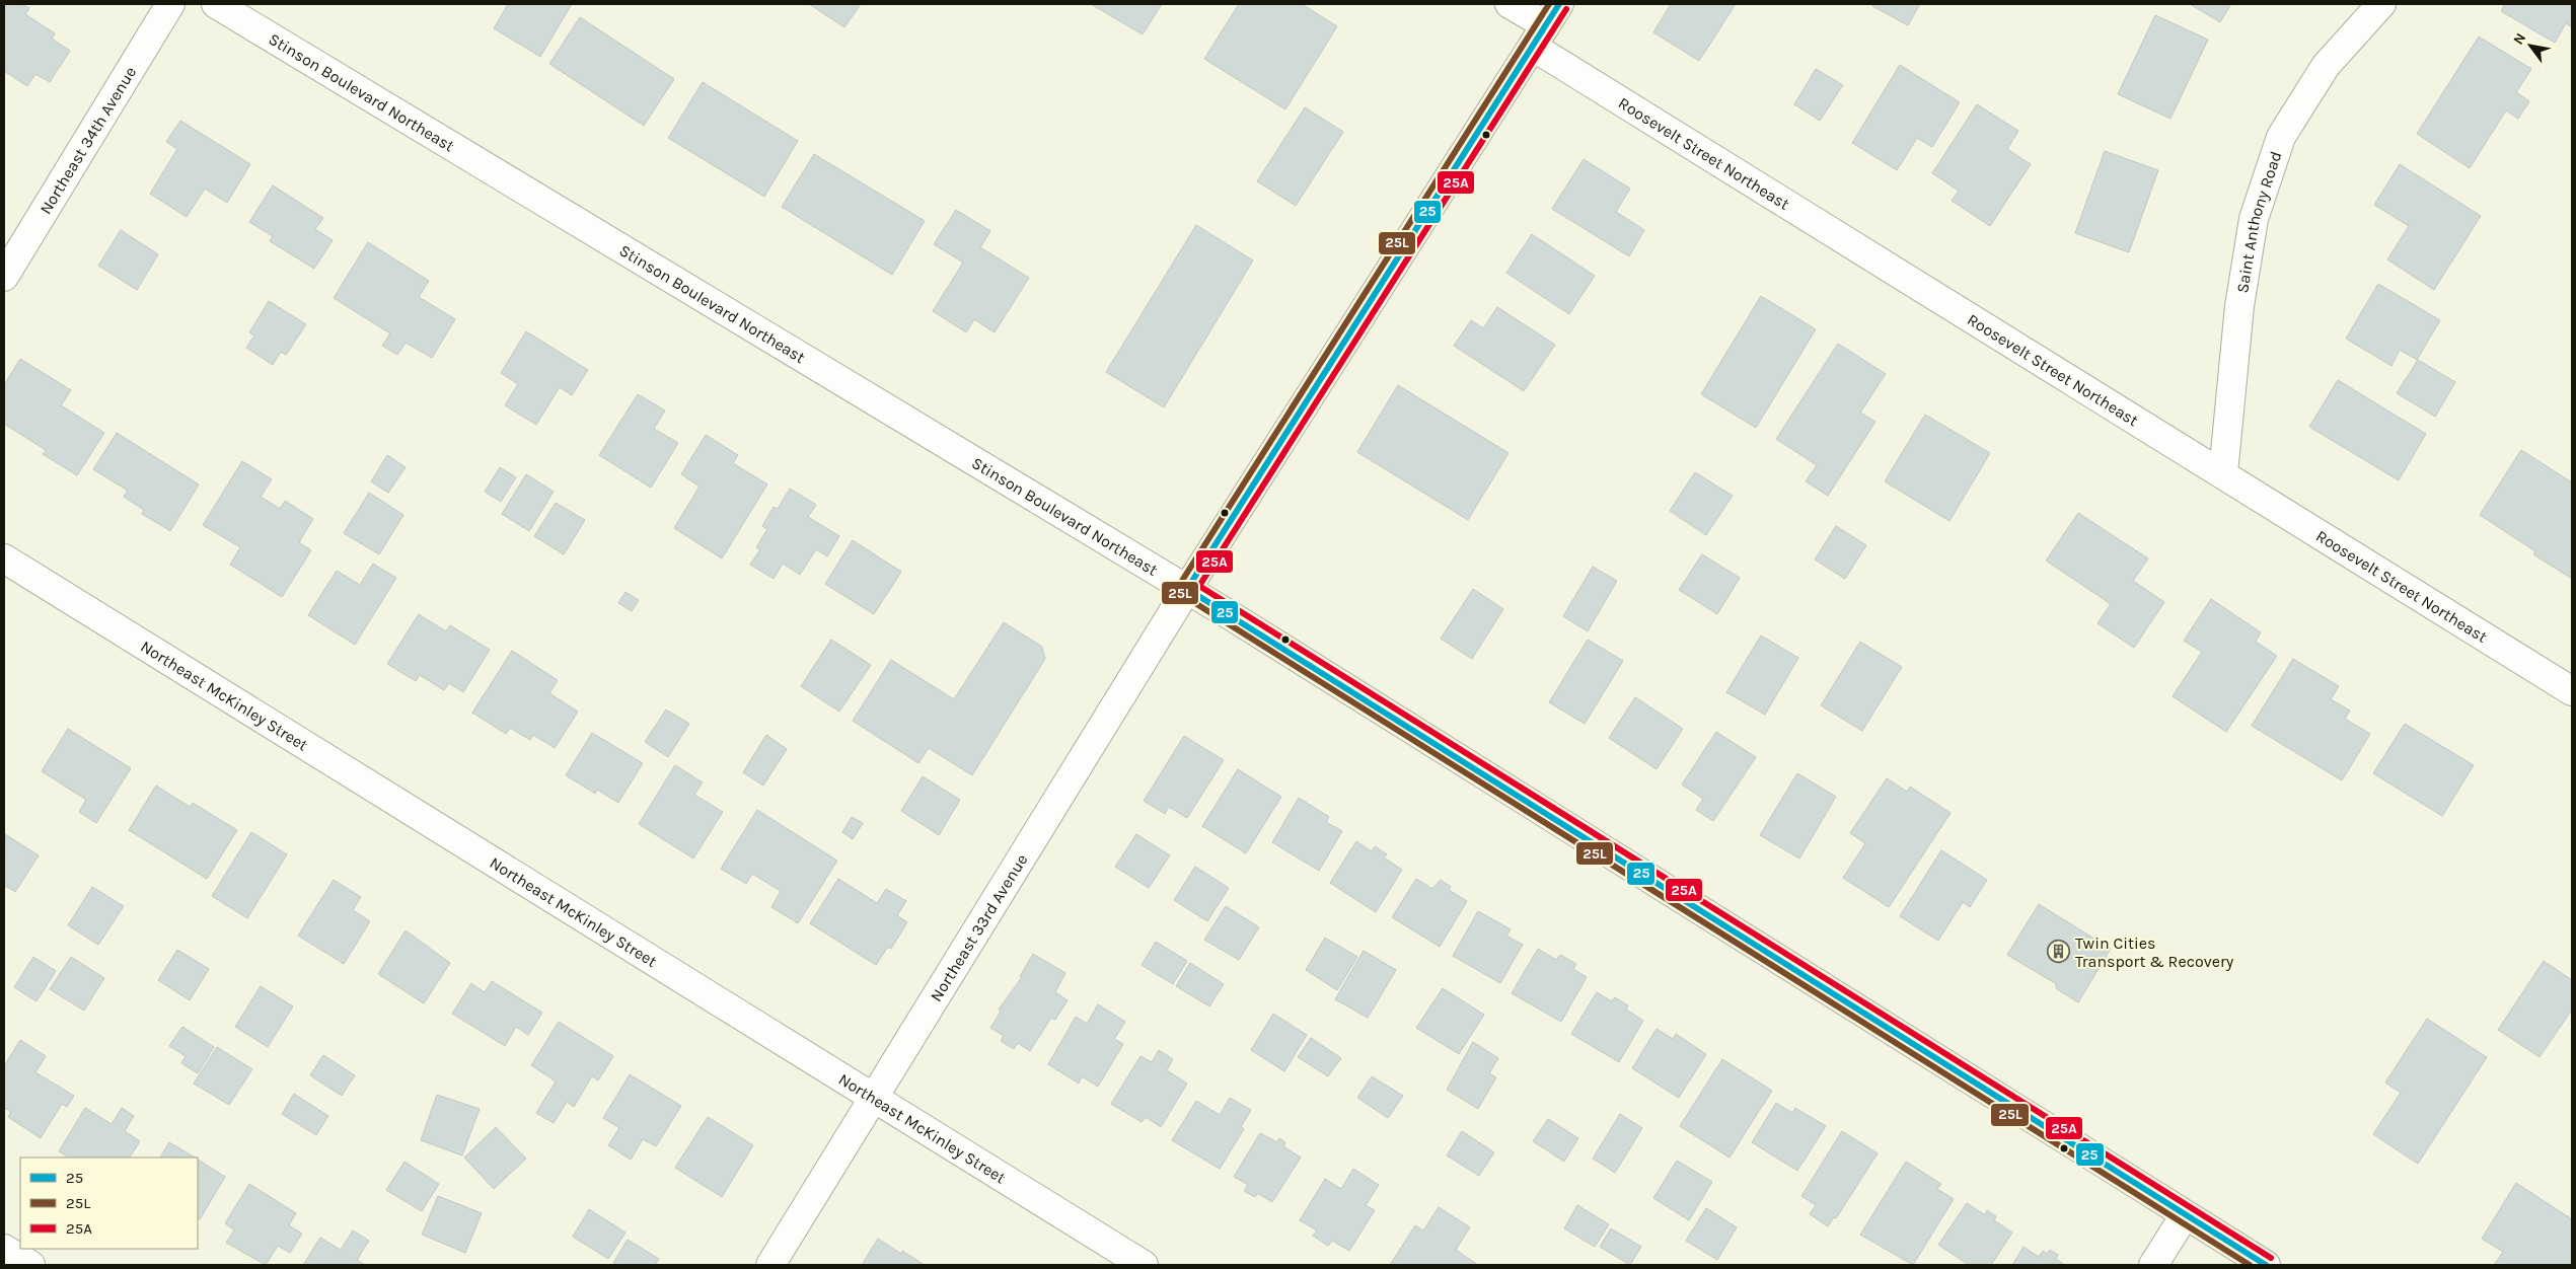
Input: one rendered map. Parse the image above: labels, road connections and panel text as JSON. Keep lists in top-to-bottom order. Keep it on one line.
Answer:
{"streets":{"street":["Stinson Boulevard Northeast","Northeast 34th Avenue","Roosevelt Street Northeast","Saint Anthony Road","Northeast McKinley Street","Northeast 33rd Avenue"]},"crossings":[["Stinson Boulevard Northeast","Northeast 33rd Avenue"],["Roosevelt Street Northeast","Saint Anthony Road"],["Roosevelt Street Northeast","Northeast 33rd Avenue"],["Northeast McKinley Street","Northeast 33rd Avenue"]],"places":{"building":["Twin Cities Transport & Recovery"]},"lines":["transit line 25","transit line 25L","transit line 25A"],"legend":["25","25L","25A"],"north":"top left"}
